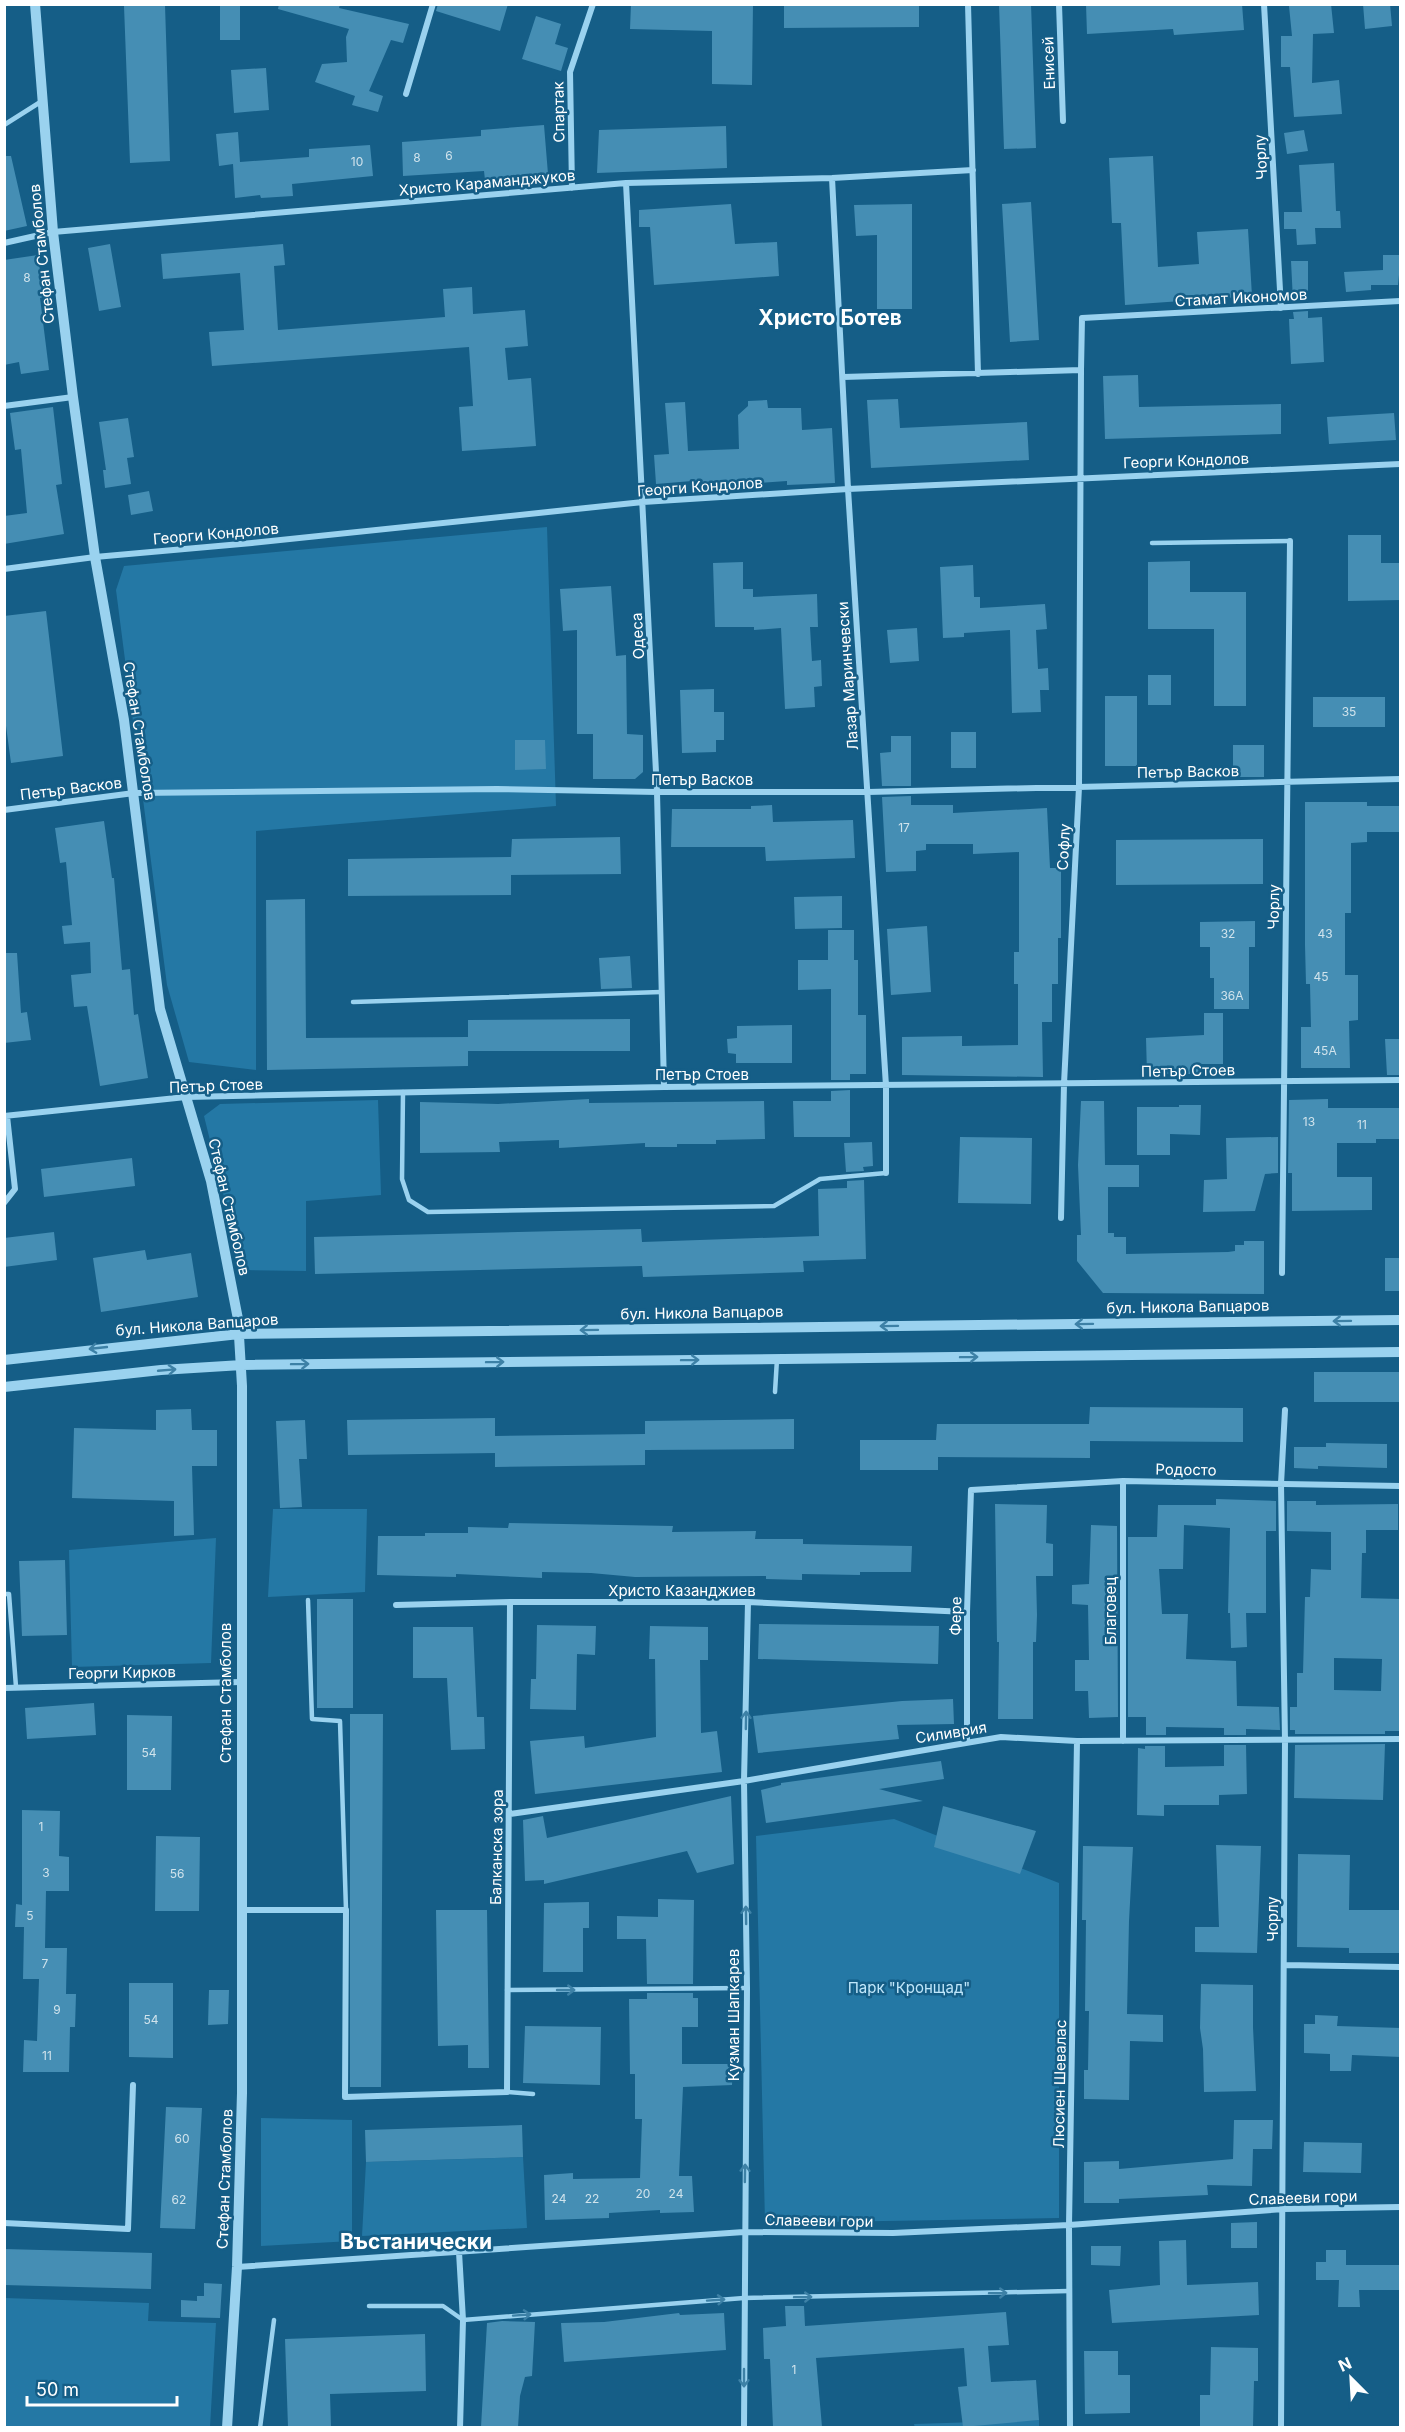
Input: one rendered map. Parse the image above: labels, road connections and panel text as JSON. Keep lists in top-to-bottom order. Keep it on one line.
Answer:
{"streets":{"street":["Енисей","Спартак","Чорлу","Христо Караманджуков","Стефан Стамболов","Стамат Икономов","Георги Кондолов","Одеса","Лазар Маринчевски","Петър Васков","Софлу","Петър Стоев","бул. Никола Вапцаров","Родосто","Христо Казанджиев","Благовец","Фере","Георги Кирков","Силиврия","Балканска зора","Кузман Шапкарев","Люсиен Шевалас","Славееви гори"]},"crossings":[["Спартак","Христо Караманджуков"],["Чорлу","Стамат Икономов"],["Чорлу","Петър Васков"],["Чорлу","Петър Стоев"],["Чорлу","Родосто"],["Чорлу","Силиврия"],["Чорлу","Славееви гори"],["Христо Караманджуков","Стефан Стамболов"],["Христо Караманджуков","Одеса"],["Христо Караманджуков","Лазар Маринчевски"],["Стефан Стамболов","Георги Кондолов"],["Стефан Стамболов","Петър Васков"],["Стефан Стамболов","Петър Стоев"],["Стефан Стамболов","бул. Никола Вапцаров"],["Стефан Стамболов","Георги Кирков"],["Стефан Стамболов","Славееви гори"],["Стамат Икономов","Софлу"],["Георги Кондолов","Одеса"],["Георги Кондолов","Лазар Маринчевски"],["Георги Кондолов","Софлу"],["Одеса","Петър Васков"],["Одеса","Петър Стоев"],["Лазар Маринчевски","Петър Васков"],["Лазар Маринчевски","Петър Стоев"],["Петър Васков","Софлу"],["Софлу","Петър Стоев"],["Родосто","Благовец"],["Родосто","Фере"],["Христо Казанджиев","Фере"],["Христо Казанджиев","Балканска зора"],["Христо Казанджиев","Кузман Шапкарев"],["Благовец","Силиврия"],["Фере","Силиврия"],["Силиврия","Балканска зора"],["Силиврия","Кузман Шапкарев"],["Силиврия","Люсиен Шевалас"],["Кузман Шапкарев","Славееви гори"],["Люсиен Шевалас","Славееви гори"]],"districts":["Христо Ботев","Въстанически"],"parks":["Парк \"Кронщад\""],"house_numbers":["6","8","10","8","35","17","32","43","45","36А","45А","13","11","54","1","3","56","5","7","9","54","11","60","20","24","24","22","62","1"],"scale_bar":"50 m","north":"top left"}
